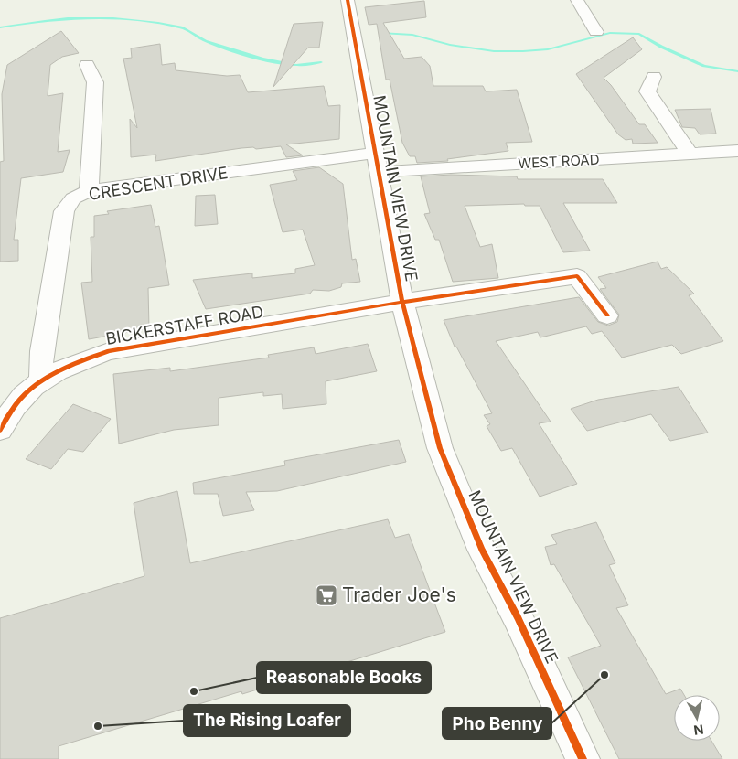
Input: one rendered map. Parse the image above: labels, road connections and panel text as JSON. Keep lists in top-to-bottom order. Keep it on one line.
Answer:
{"streets":{"street":["WEST ROAD","CRESCENT DRIVE","MOUNTAIN VIEW DRIVE","BICKERSTAFF ROAD"]},"crossings":[["WEST ROAD","MOUNTAIN VIEW DRIVE"],["CRESCENT DRIVE","MOUNTAIN VIEW DRIVE"],["CRESCENT DRIVE","BICKERSTAFF ROAD"],["MOUNTAIN VIEW DRIVE","BICKERSTAFF ROAD"]],"places":{"supermarket":["Trader Joe's"],"other":["Pho Benny","Reasonable Books","The Rising Loafer"]},"north":"bottom"}
